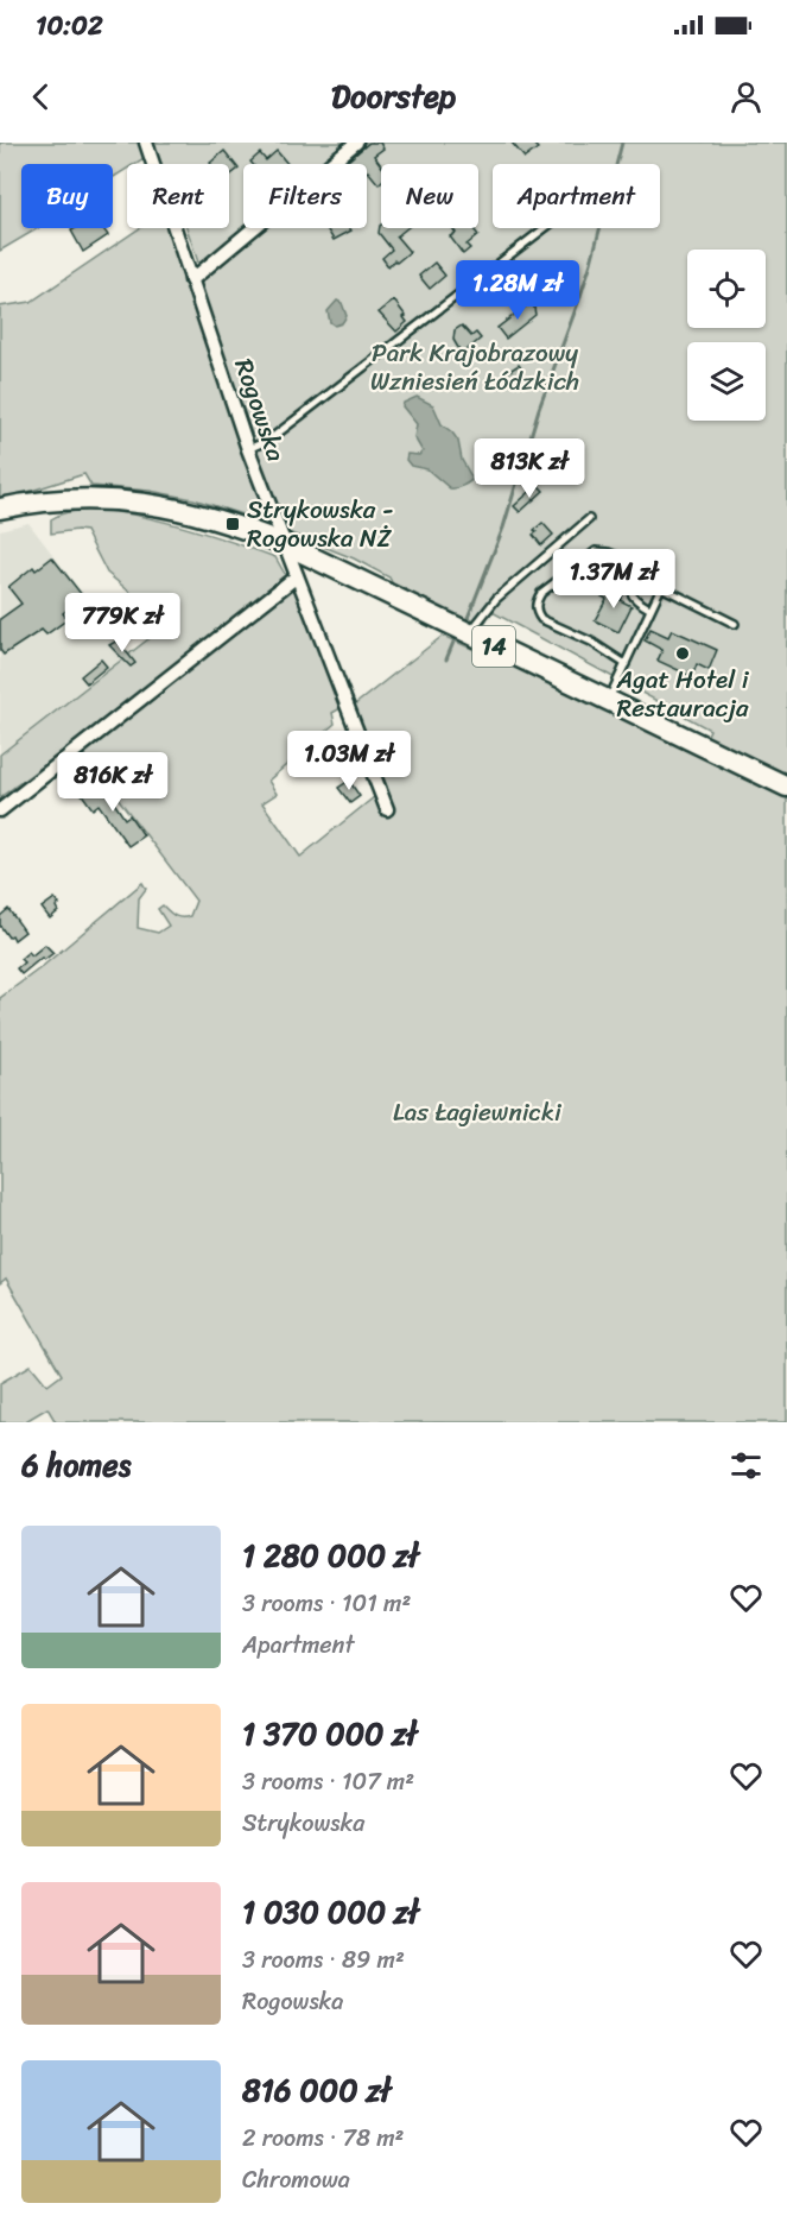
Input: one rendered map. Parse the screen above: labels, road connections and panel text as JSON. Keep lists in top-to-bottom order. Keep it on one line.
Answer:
{"streets":{"main road":["14"],"street":["Rogowska"]},"crossings":[["Rogowska","14"]],"parks":["Park Krajobrazowy Wzniesień Łódzkich","Las Łagiewnicki"],"places":{"transit":["Strykowska - Rogowska NŻ"],"other":["Agat Hotel i Restauracja"]},"page":{"status":"10:02","header":"Doorstep","chip":["Buy","Rent","Filters","New","Apartment"],"price":["1.28M zł","813K zł","1.37M zł","779K zł","1.03M zł","816K zł"],"heading":"6 homes","list":[{"name":"1 280 000 zł","note":"3 rooms · 101 m² · Apartment"},{"name":"1 370 000 zł","note":"3 rooms · 107 m² · Strykowska"},{"name":"1 030 000 zł","note":"3 rooms · 89 m² · Rogowska"},{"name":"816 000 zł","note":"2 rooms · 78 m² · Chromowa"}]}}
